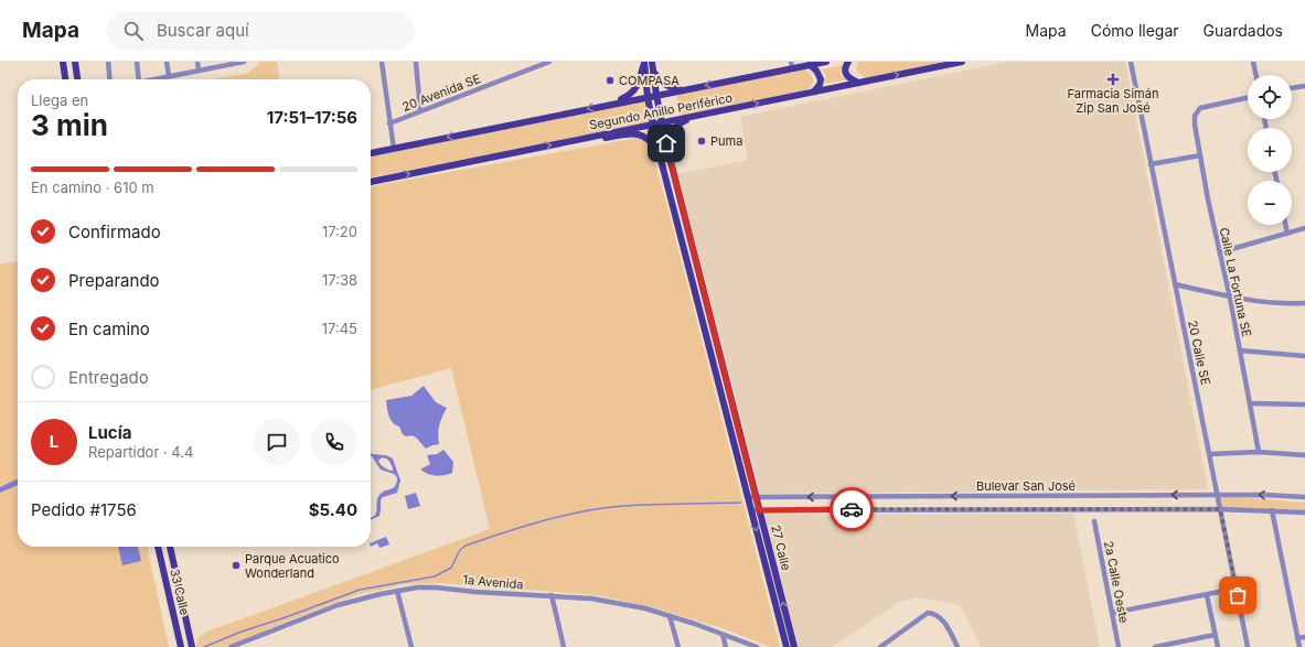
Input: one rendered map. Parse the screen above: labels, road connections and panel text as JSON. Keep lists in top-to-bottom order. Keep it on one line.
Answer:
{"streets":{"main road":["Segundo Anillo Periférico","27 Calle","33 Calle"],"street":["20 Avenida SE","Calle La Fortuna SE","20 Calle SE","Bulevar San José","1a Avenida","2a Calle Oeste"]},"crossings":[["Segundo Anillo Periférico","27 Calle"],["20 Calle SE","Bulevar San José"],["Bulevar San José","27 Calle"]],"places":{"health":["Farmacia Simán Zip San José"],"other":["COMPASA","Puma","Parque Acuatico Wonderland"]},"page":{"header":"Mapa","search":"Buscar aquí","nav":["Mapa","Cómo llegar","Guardados"],"map_buttons":["+","−"],"heading":["3 min","Llega en","17:51–17:56"],"panel":["Lucía","Repartidor · 4.4","Pedido #1756","$5.40"],"bar":"En camino · 610 m","list":[["Confirmado","17:20"],["Preparando","17:38"],["En camino","17:45"],"Entregado"],"round":"L"}}
